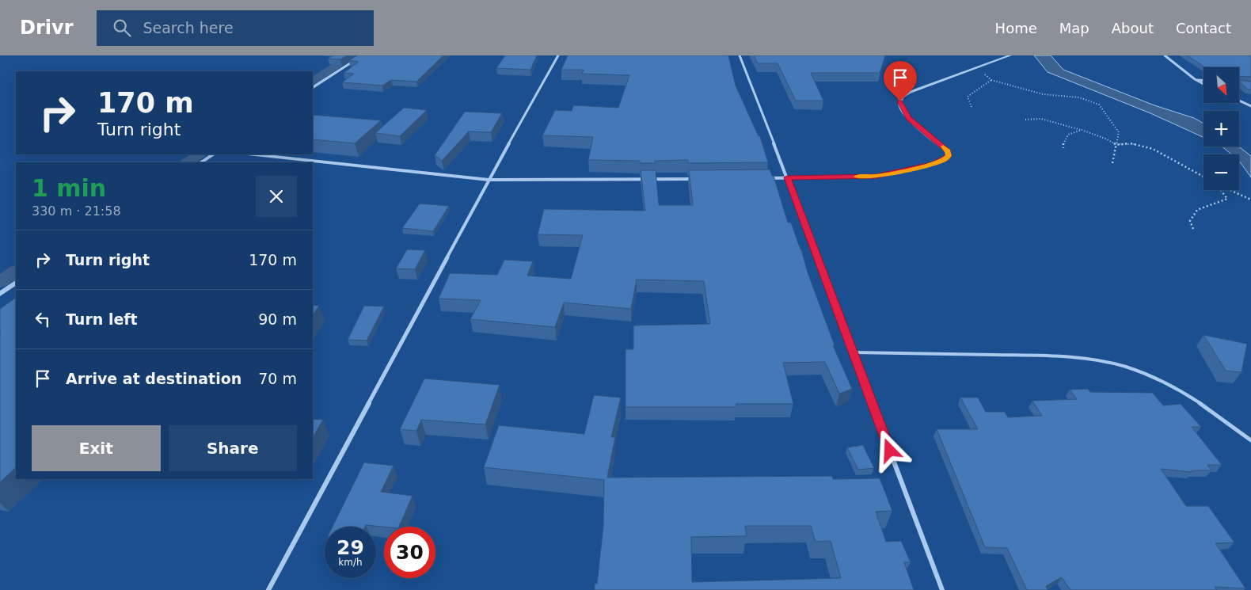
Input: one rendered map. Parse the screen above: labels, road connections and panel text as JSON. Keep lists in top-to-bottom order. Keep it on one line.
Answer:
{"north":"bottom right","page":{"header":"Drivr","search":"Search here","nav":["Home","Map","About","Contact"],"map_buttons":["+","−"],"turn":["170 m","Turn right"],"heading":["1 min","330 m · 21:58"],"list":[{"name":"Turn right","value":"170 m"},{"name":"Turn left","value":"90 m"},{"name":"Arrive at destination","value":"70 m"}],"buttons":["Exit","Share"],"speed":"29 km/h","limit":"30"}}
